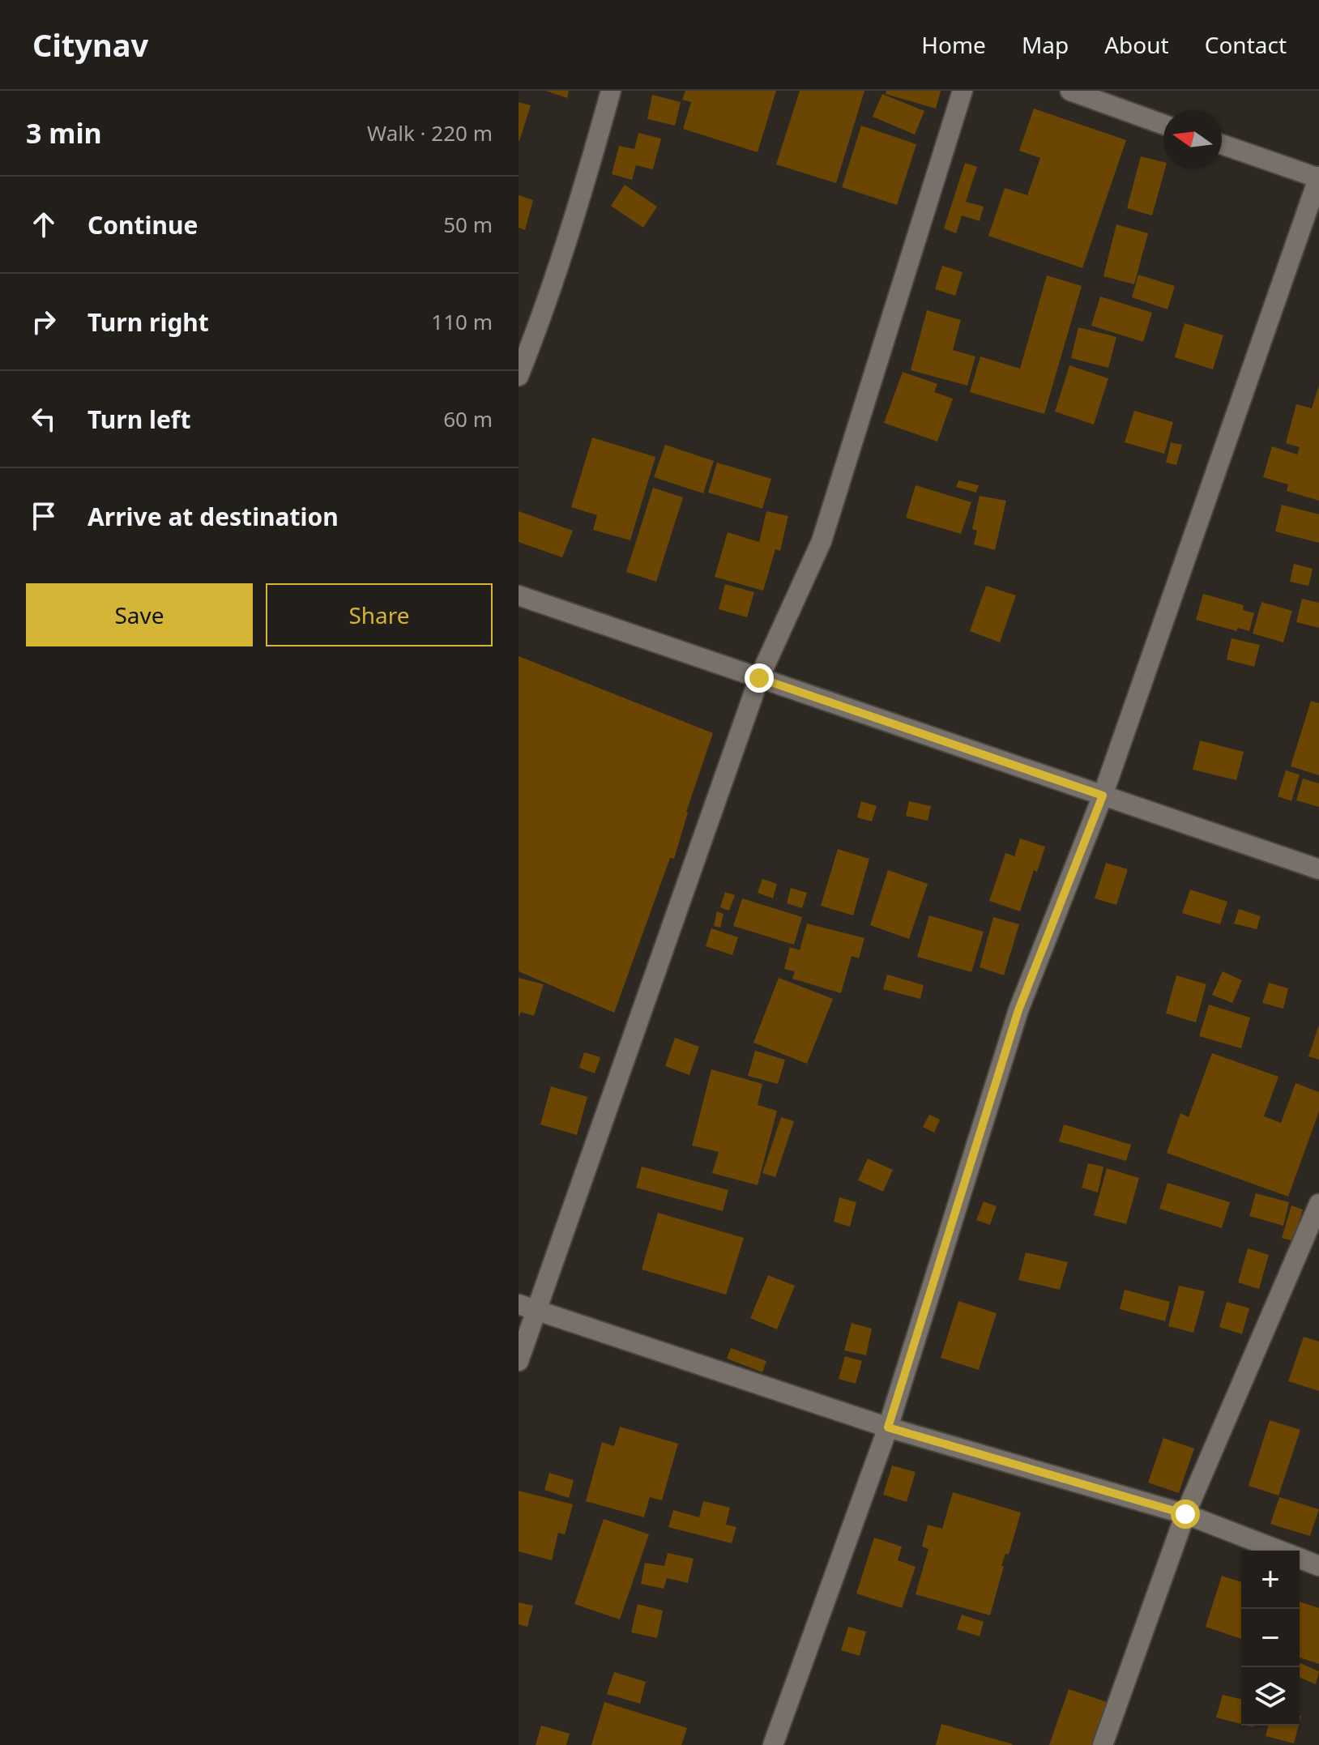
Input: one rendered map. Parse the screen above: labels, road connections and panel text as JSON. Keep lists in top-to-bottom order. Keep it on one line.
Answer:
{"north":"left","page":{"header":"Citynav","nav":["Home","Map","About","Contact"],"heading":["3 min","Walk · 220 m"],"list":[["Continue","50 m"],["Turn right","110 m"],["Turn left","60 m"],"Arrive at destination"],"buttons":["Save","Share"],"map_buttons":["+","−"]}}
